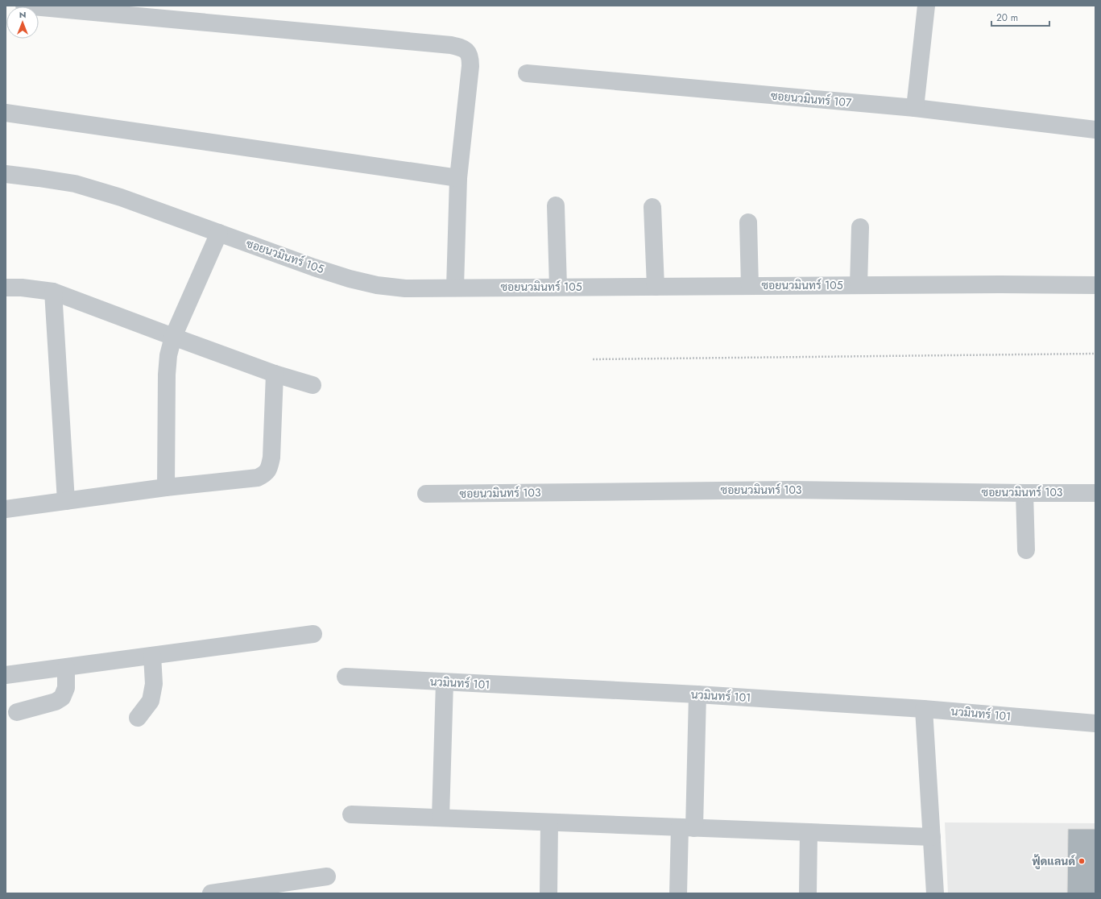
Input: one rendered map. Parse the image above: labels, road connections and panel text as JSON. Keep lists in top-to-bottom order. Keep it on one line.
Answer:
{"streets":{"street":["ซอยนวมินทร์ 107","ซอยนวมินทร์ 105","ซอยนวมินทร์ 103","นวมินทร์ 101"]},"places":["ฟู้ดแลนด์"],"scale_bar":"20 m","north":"top"}
